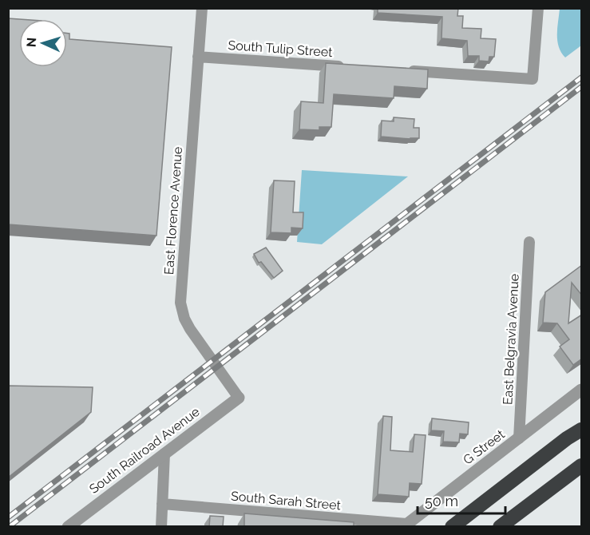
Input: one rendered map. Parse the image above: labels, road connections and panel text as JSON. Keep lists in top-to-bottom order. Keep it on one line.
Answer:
{"streets":{"street":["South Tulip Street","East Florence Avenue","East Belgravia Avenue","G Street","South Railroad Avenue","South Sarah Street"]},"crossings":[["South Tulip Street","East Florence Avenue"],["East Florence Avenue","South Railroad Avenue"],["East Belgravia Avenue","G Street"],["G Street","South Sarah Street"]],"scale_bar":"50 m","north":"left"}
